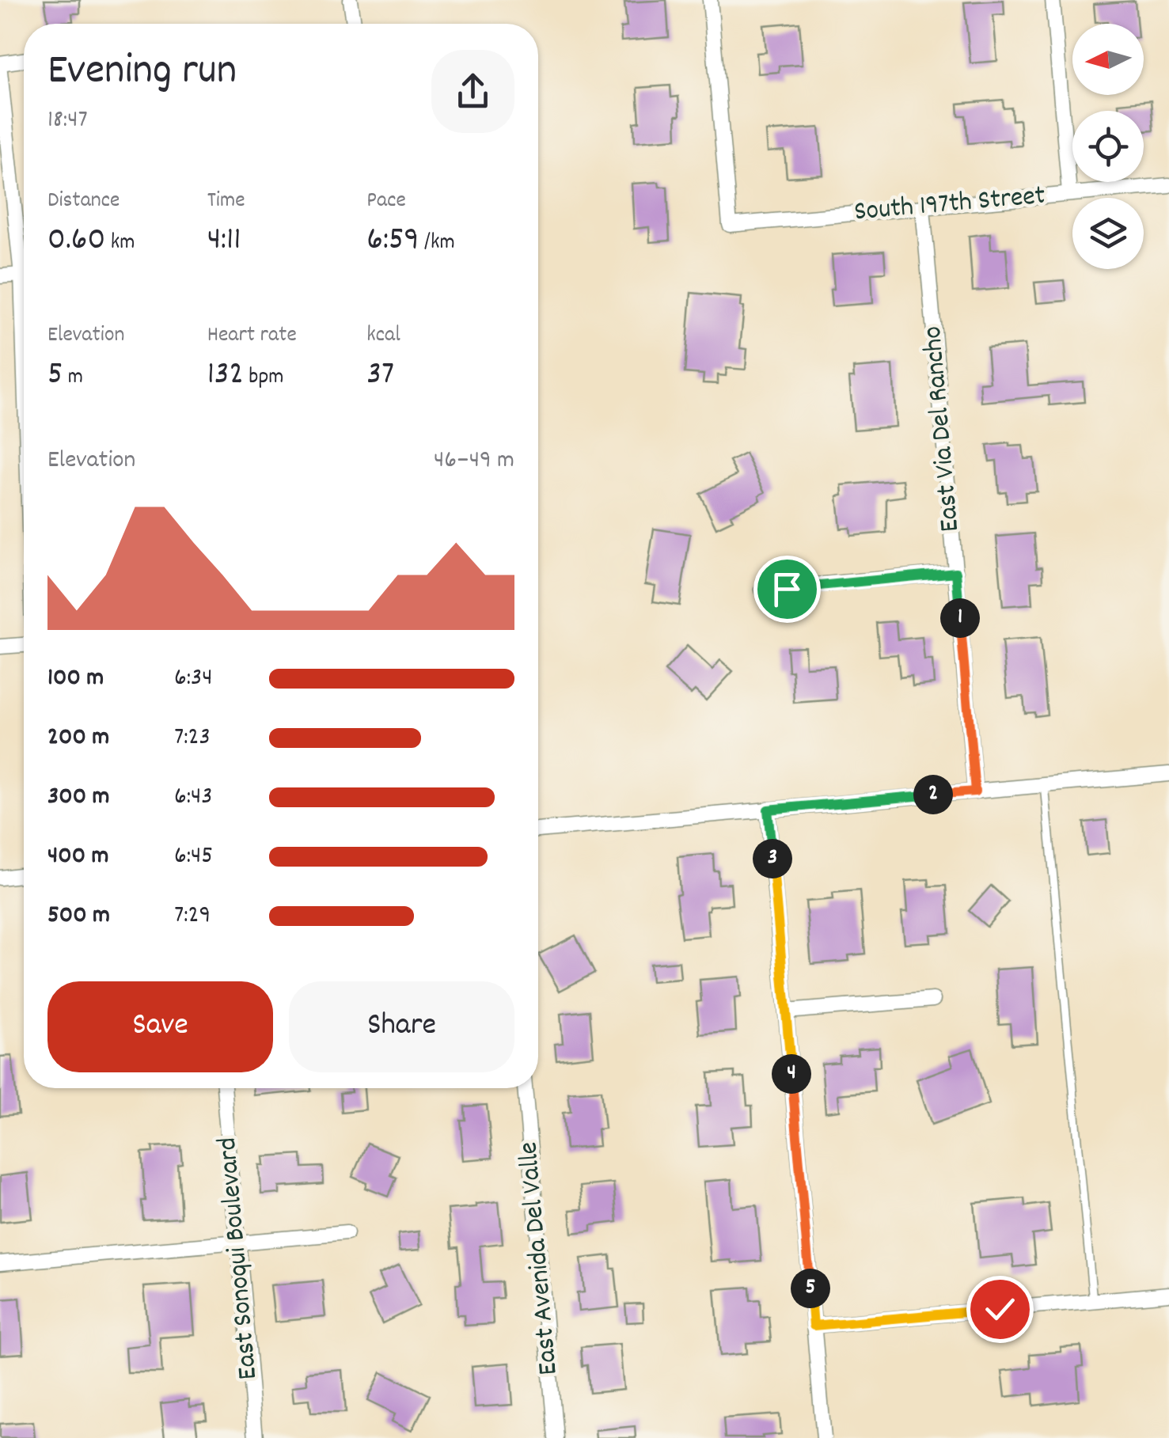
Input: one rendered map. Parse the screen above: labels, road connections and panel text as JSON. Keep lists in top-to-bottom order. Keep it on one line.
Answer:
{"streets":{"street":["South 197th Street","East Via Del Rancho","East Sonoqui Boulevard","East Avenida Del Valle"]},"crossings":[["South 197th Street","East Via Del Rancho"]],"north":"left","page":{"heading":["Evening run","18:47"],"stats":[["Distance","0.60 km"],["Time","4:11"],["Pace","6:59 /km"],["Elevation","5 m"],["Heart rate","132 bpm"],["kcal","37"]],"chart":["Elevation","46–49 m"],"pins":["1","2","3","4","5"],"list":[{"name":"100 m","note":"6:34"},{"name":"200 m","note":"7:23"},{"name":"300 m","note":"6:43"},{"name":"400 m","note":"6:45"},{"name":"500 m","note":"7:29"}],"buttons":["Save","Share"]}}
